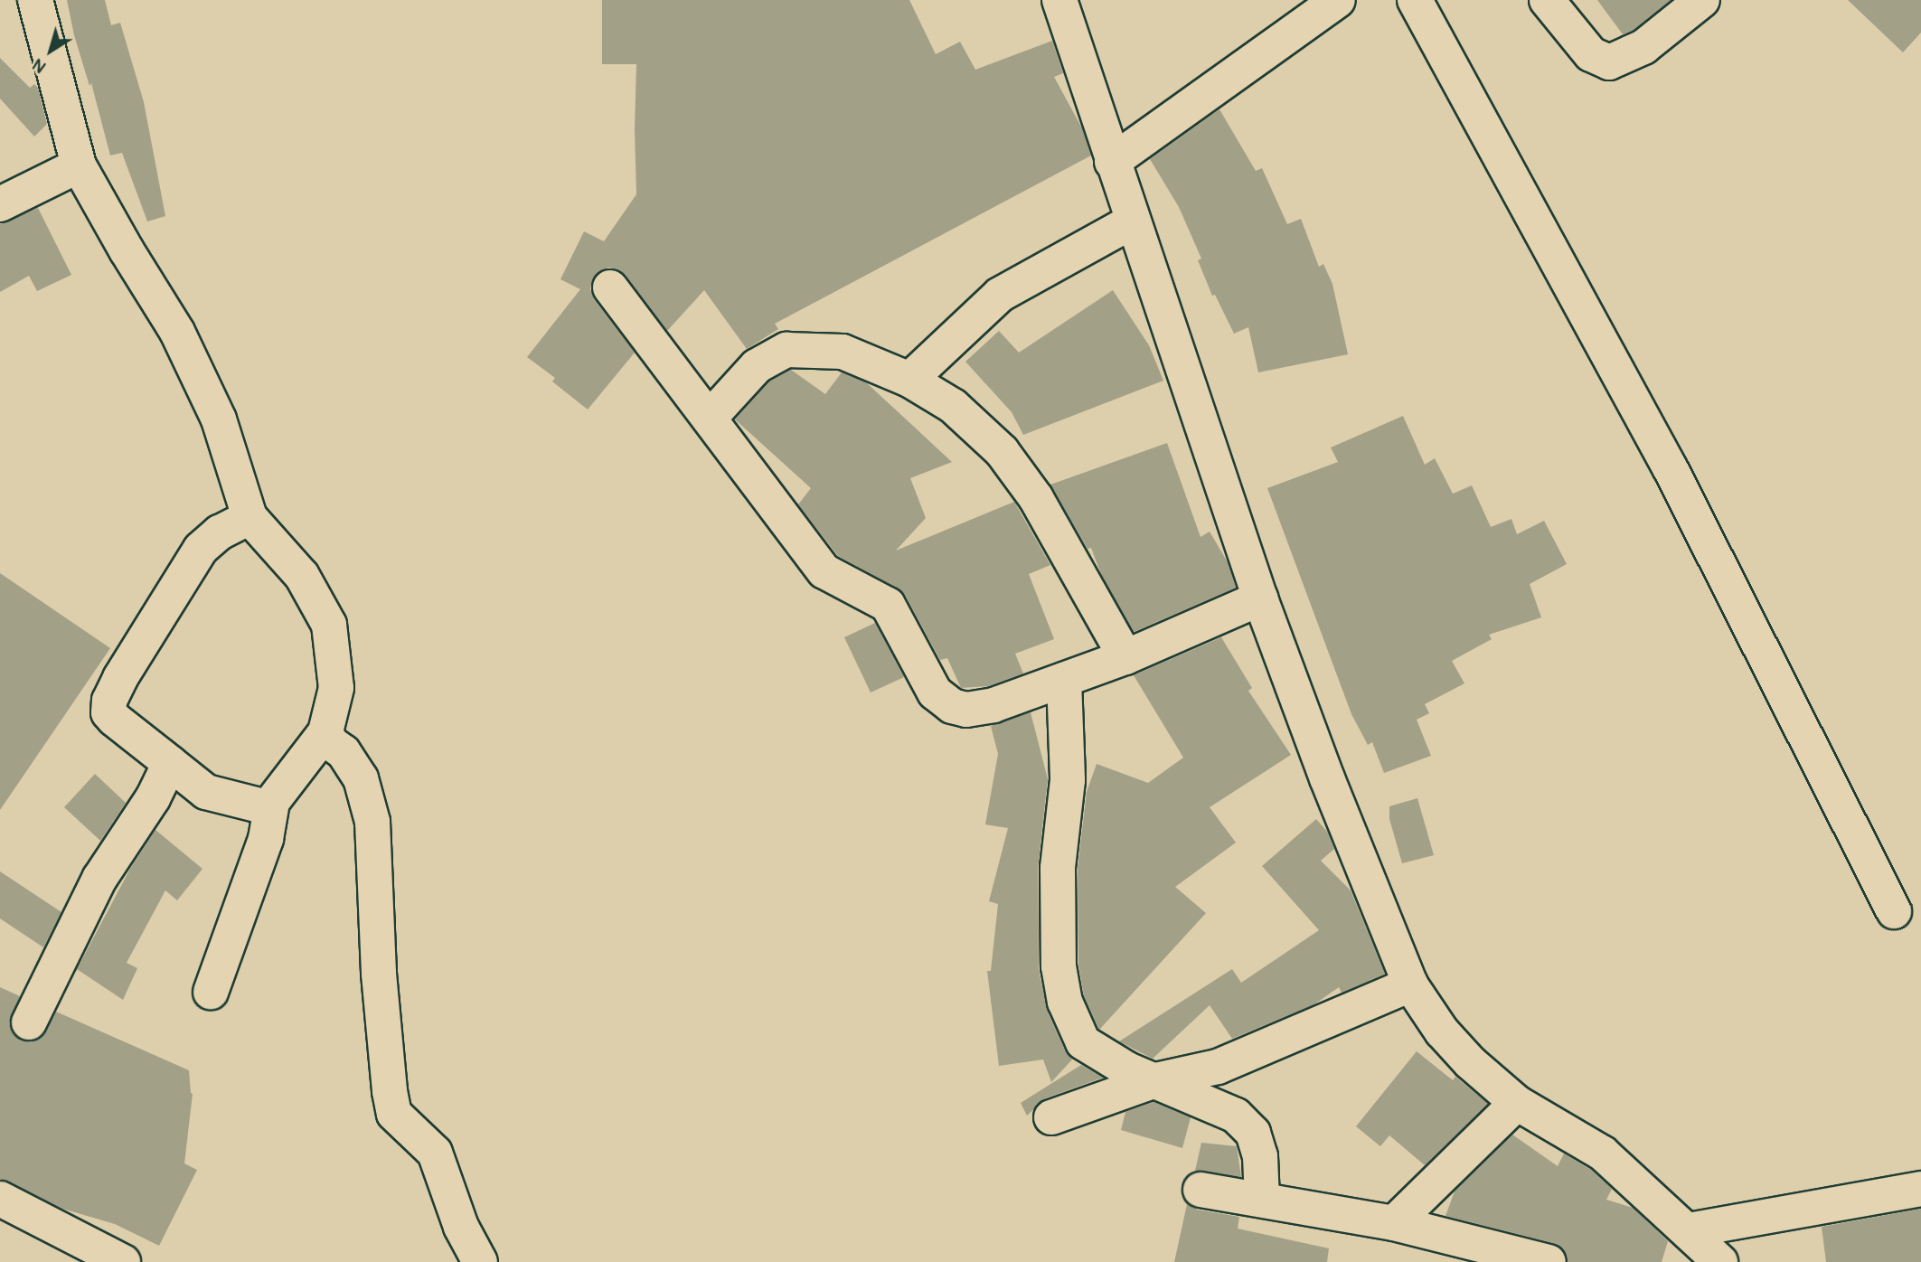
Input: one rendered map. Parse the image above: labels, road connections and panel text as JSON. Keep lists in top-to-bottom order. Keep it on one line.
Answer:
{"north":"bottom left"}
